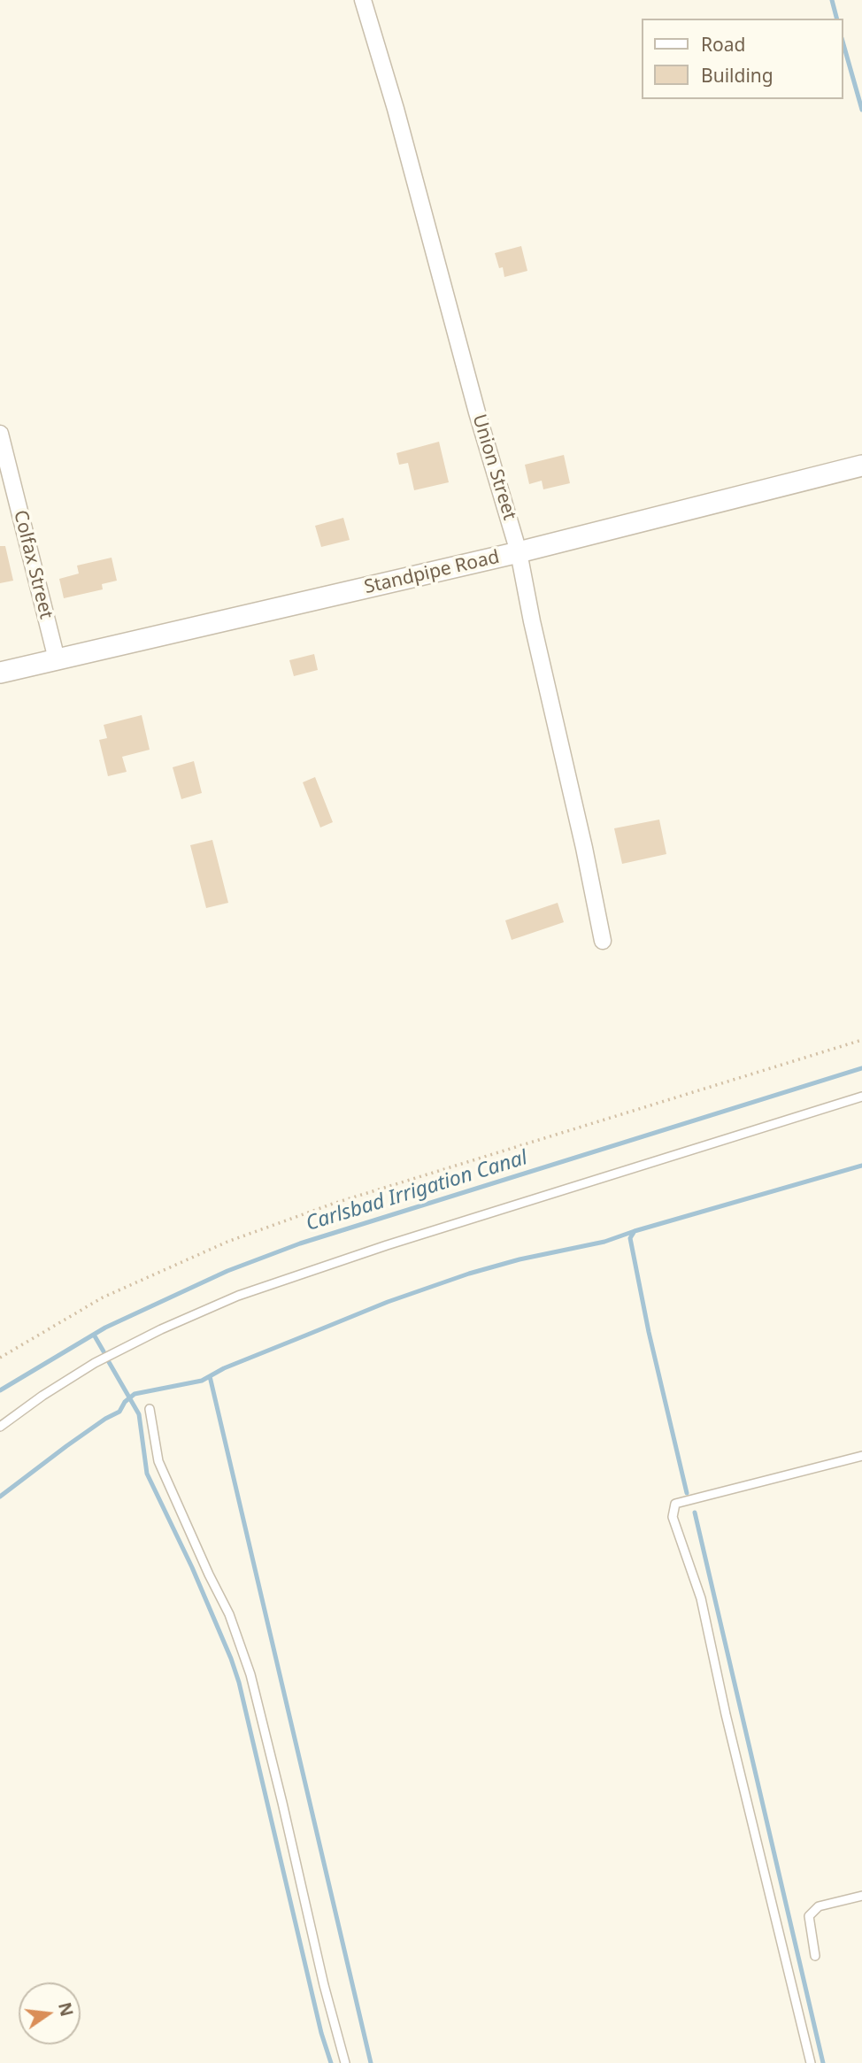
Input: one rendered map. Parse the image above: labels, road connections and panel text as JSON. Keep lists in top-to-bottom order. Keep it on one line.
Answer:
{"streets":{"street":["Union Street","Colfax Street","Standpipe Road"]},"crossings":[["Union Street","Standpipe Road"],["Colfax Street","Standpipe Road"]],"water":["Carlsbad Irrigation Canal"],"legend":["Road","Building"],"north":"right"}
